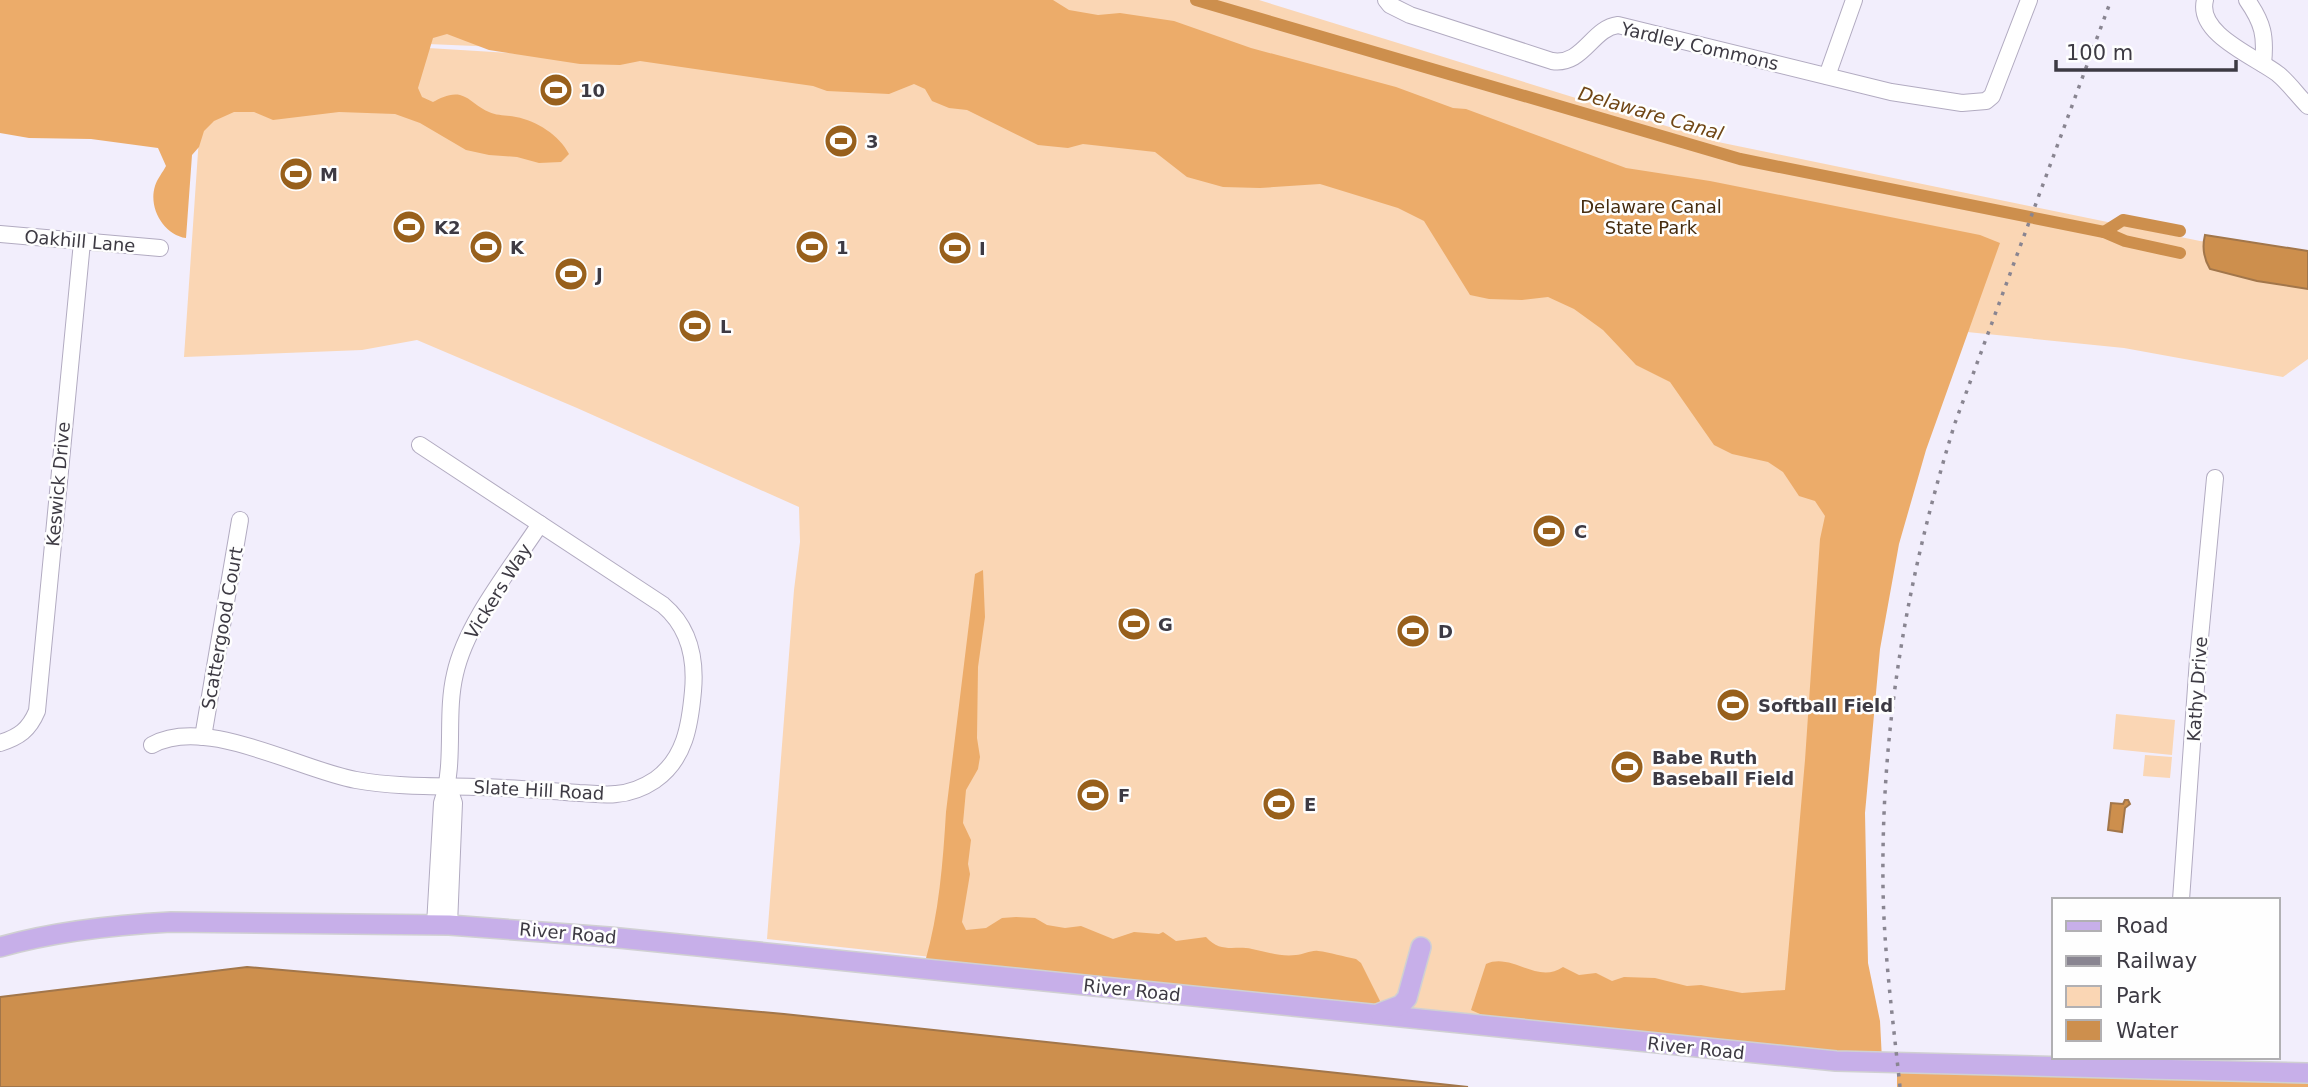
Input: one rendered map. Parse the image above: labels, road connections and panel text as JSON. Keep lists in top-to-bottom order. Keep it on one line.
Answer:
{"streets":{"main road":["River Road"],"street":["Yardley Commons","Oakhill Lane","Keswick Drive","Vickers Way","Scattergood Court","Kathy Drive","Slate Hill Road"]},"crossings":[["Oakhill Lane","Keswick Drive"],["Vickers Way","Slate Hill Road"],["Vickers Way","River Road"],["Scattergood Court","Slate Hill Road"]],"water":["Delaware Canal"],"parks":["Delaware Canal State Park"],"places":{"sports":["10","3","M","K2","K","1","I","J","L","C","G","D","Softball Field","Babe Ruth Baseball Field","F","E"]},"legend":["Road","Railway","Park","Water"],"scale_bar":"100 m"}
